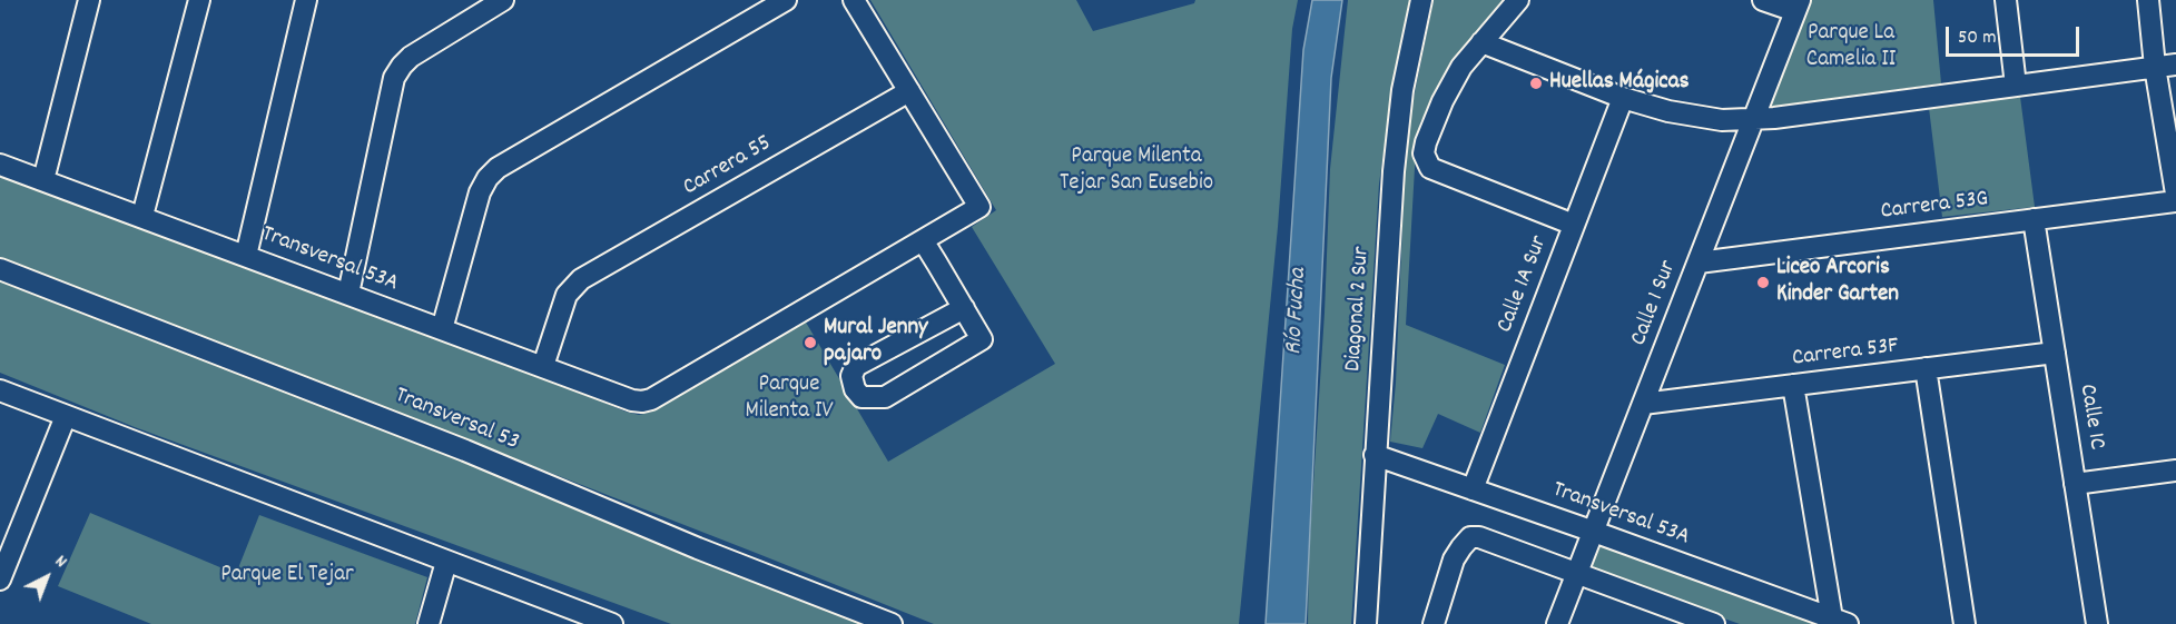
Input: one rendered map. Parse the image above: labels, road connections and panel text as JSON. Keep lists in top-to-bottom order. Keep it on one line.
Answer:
{"streets":{"street":["Carrera 55","Carrera 53G","Transversal 53A","Calle 1A Sur","Calle 1 Sur","Diagonal 2 Sur","Carrera 53F","Calle 1C","Transversal 53"]},"crossings":[["Carrera 55","Transversal 53A"],["Carrera 53G","Calle 1 Sur"],["Carrera 53G","Calle 1C"],["Transversal 53A","Calle 1A Sur"],["Transversal 53A","Calle 1 Sur"],["Transversal 53A","Diagonal 2 Sur"],["Calle 1 Sur","Carrera 53F"],["Carrera 53F","Calle 1C"]],"water":["Río Fucha"],"parks":["Parque La Camelia II","Parque Milenta Tejar San Eusebio","Parque Milenta IV","Parque El Tejar"],"places":["Huellas Mágicas","Liceo Arcoris Kinder Garten","Mural Jenny pajaro"],"scale_bar":"50 m","north":"top right"}
